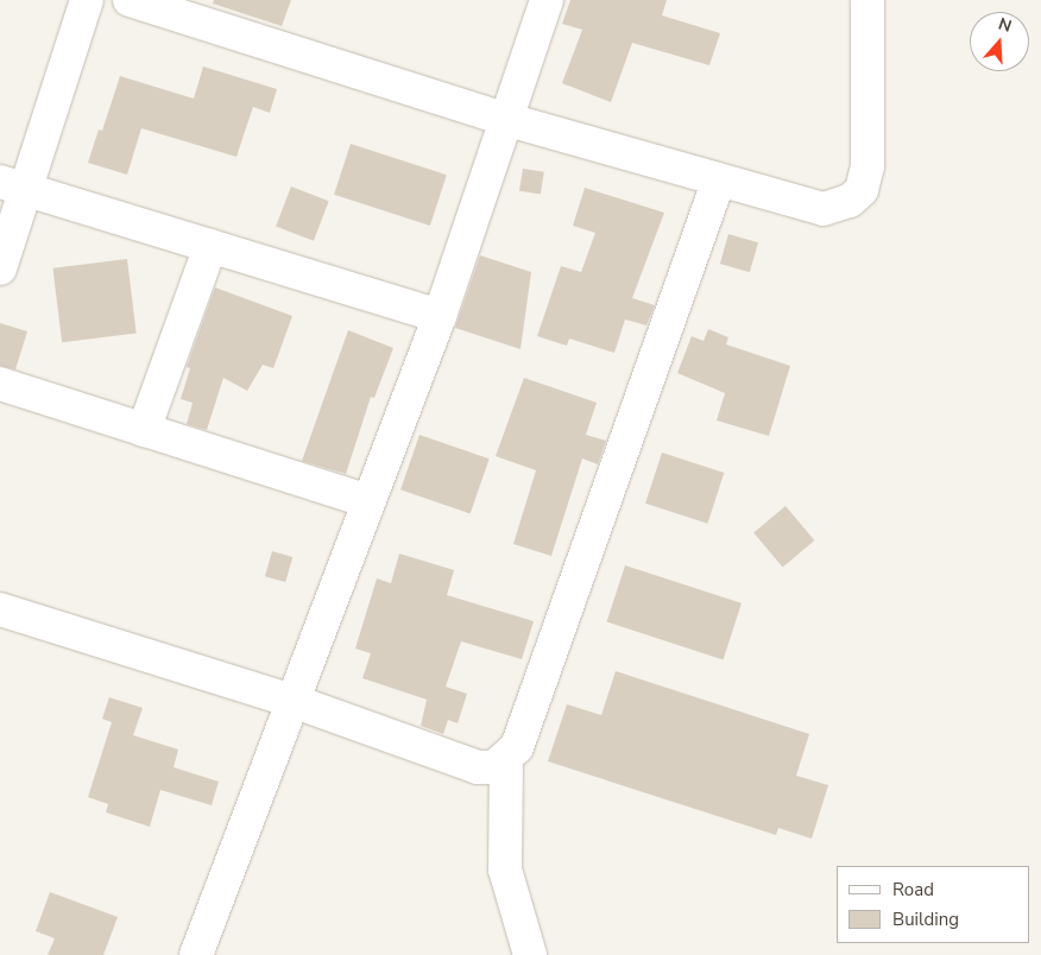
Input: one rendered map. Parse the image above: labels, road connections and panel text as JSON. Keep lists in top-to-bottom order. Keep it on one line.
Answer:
{"legend":["Road","Building"],"north":"top"}
